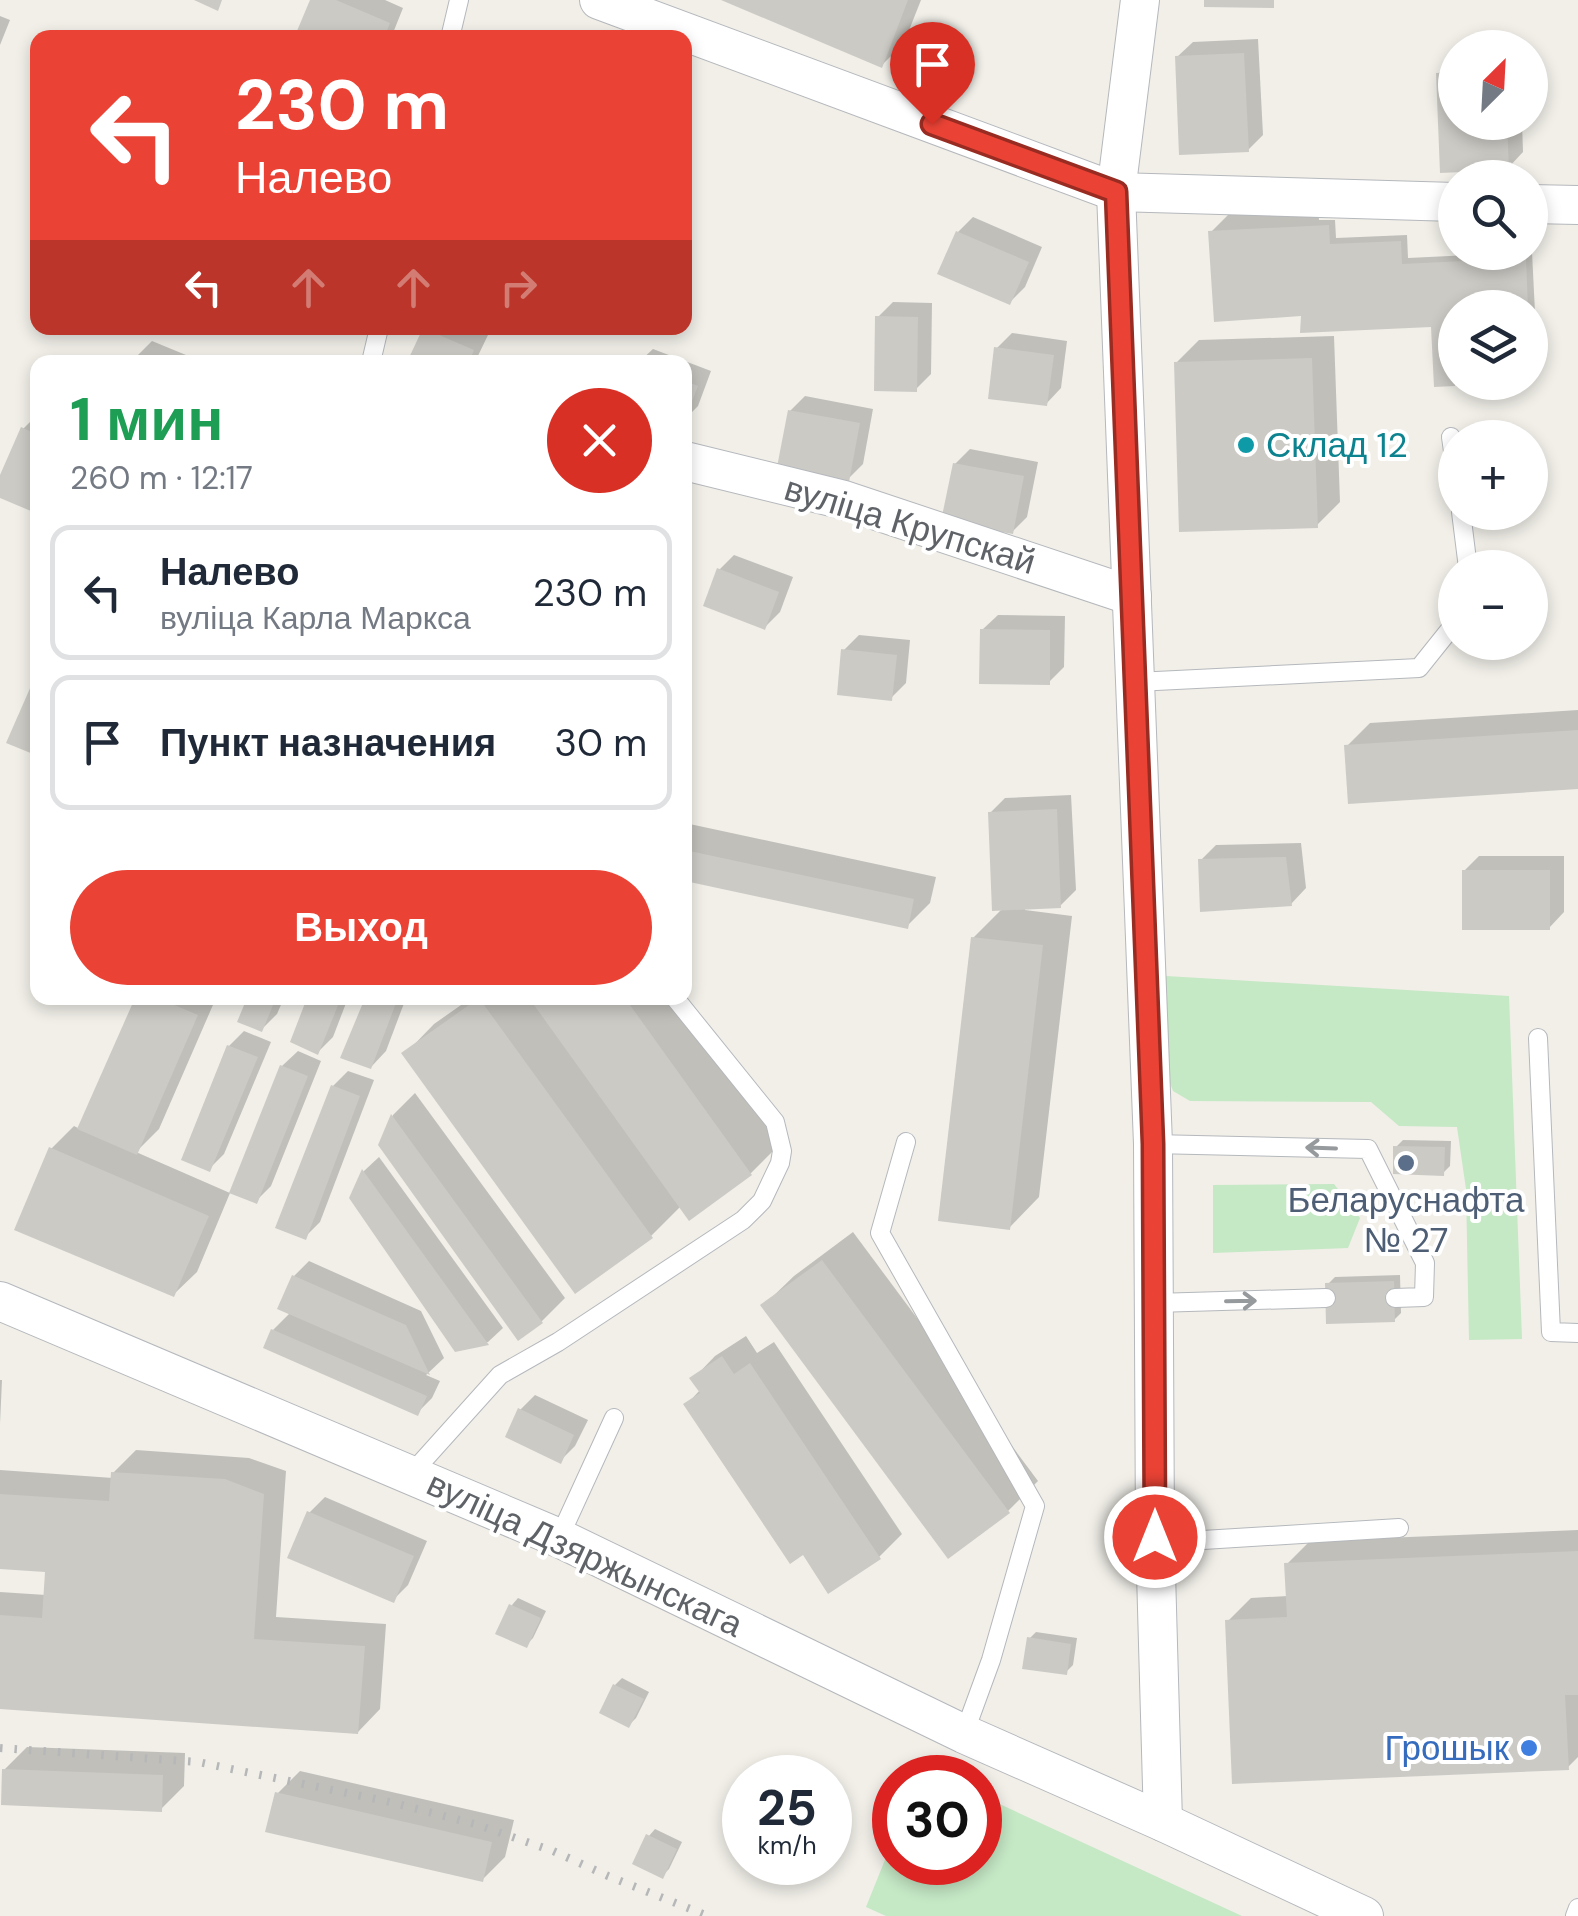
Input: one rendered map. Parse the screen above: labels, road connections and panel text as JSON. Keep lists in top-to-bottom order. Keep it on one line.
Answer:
{"streets":{"street":["вуліца Крупскай","вуліца Дзяржынскага"]},"places":["Склад 12","Беларуснафта № 27","Грошык"],"north":"top right","page":{"map_buttons":["+","−"],"turn":["230 m","Налево"],"heading":["1 мин","260 m · 12:17"],"list":[{"name":"Налево","note":"вуліца Карла Маркса","value":"230 m"},{"name":"Пункт назначения","value":"30 m"}],"buttons":"Выход","speed":"25 km/h","limit":"30"}}
